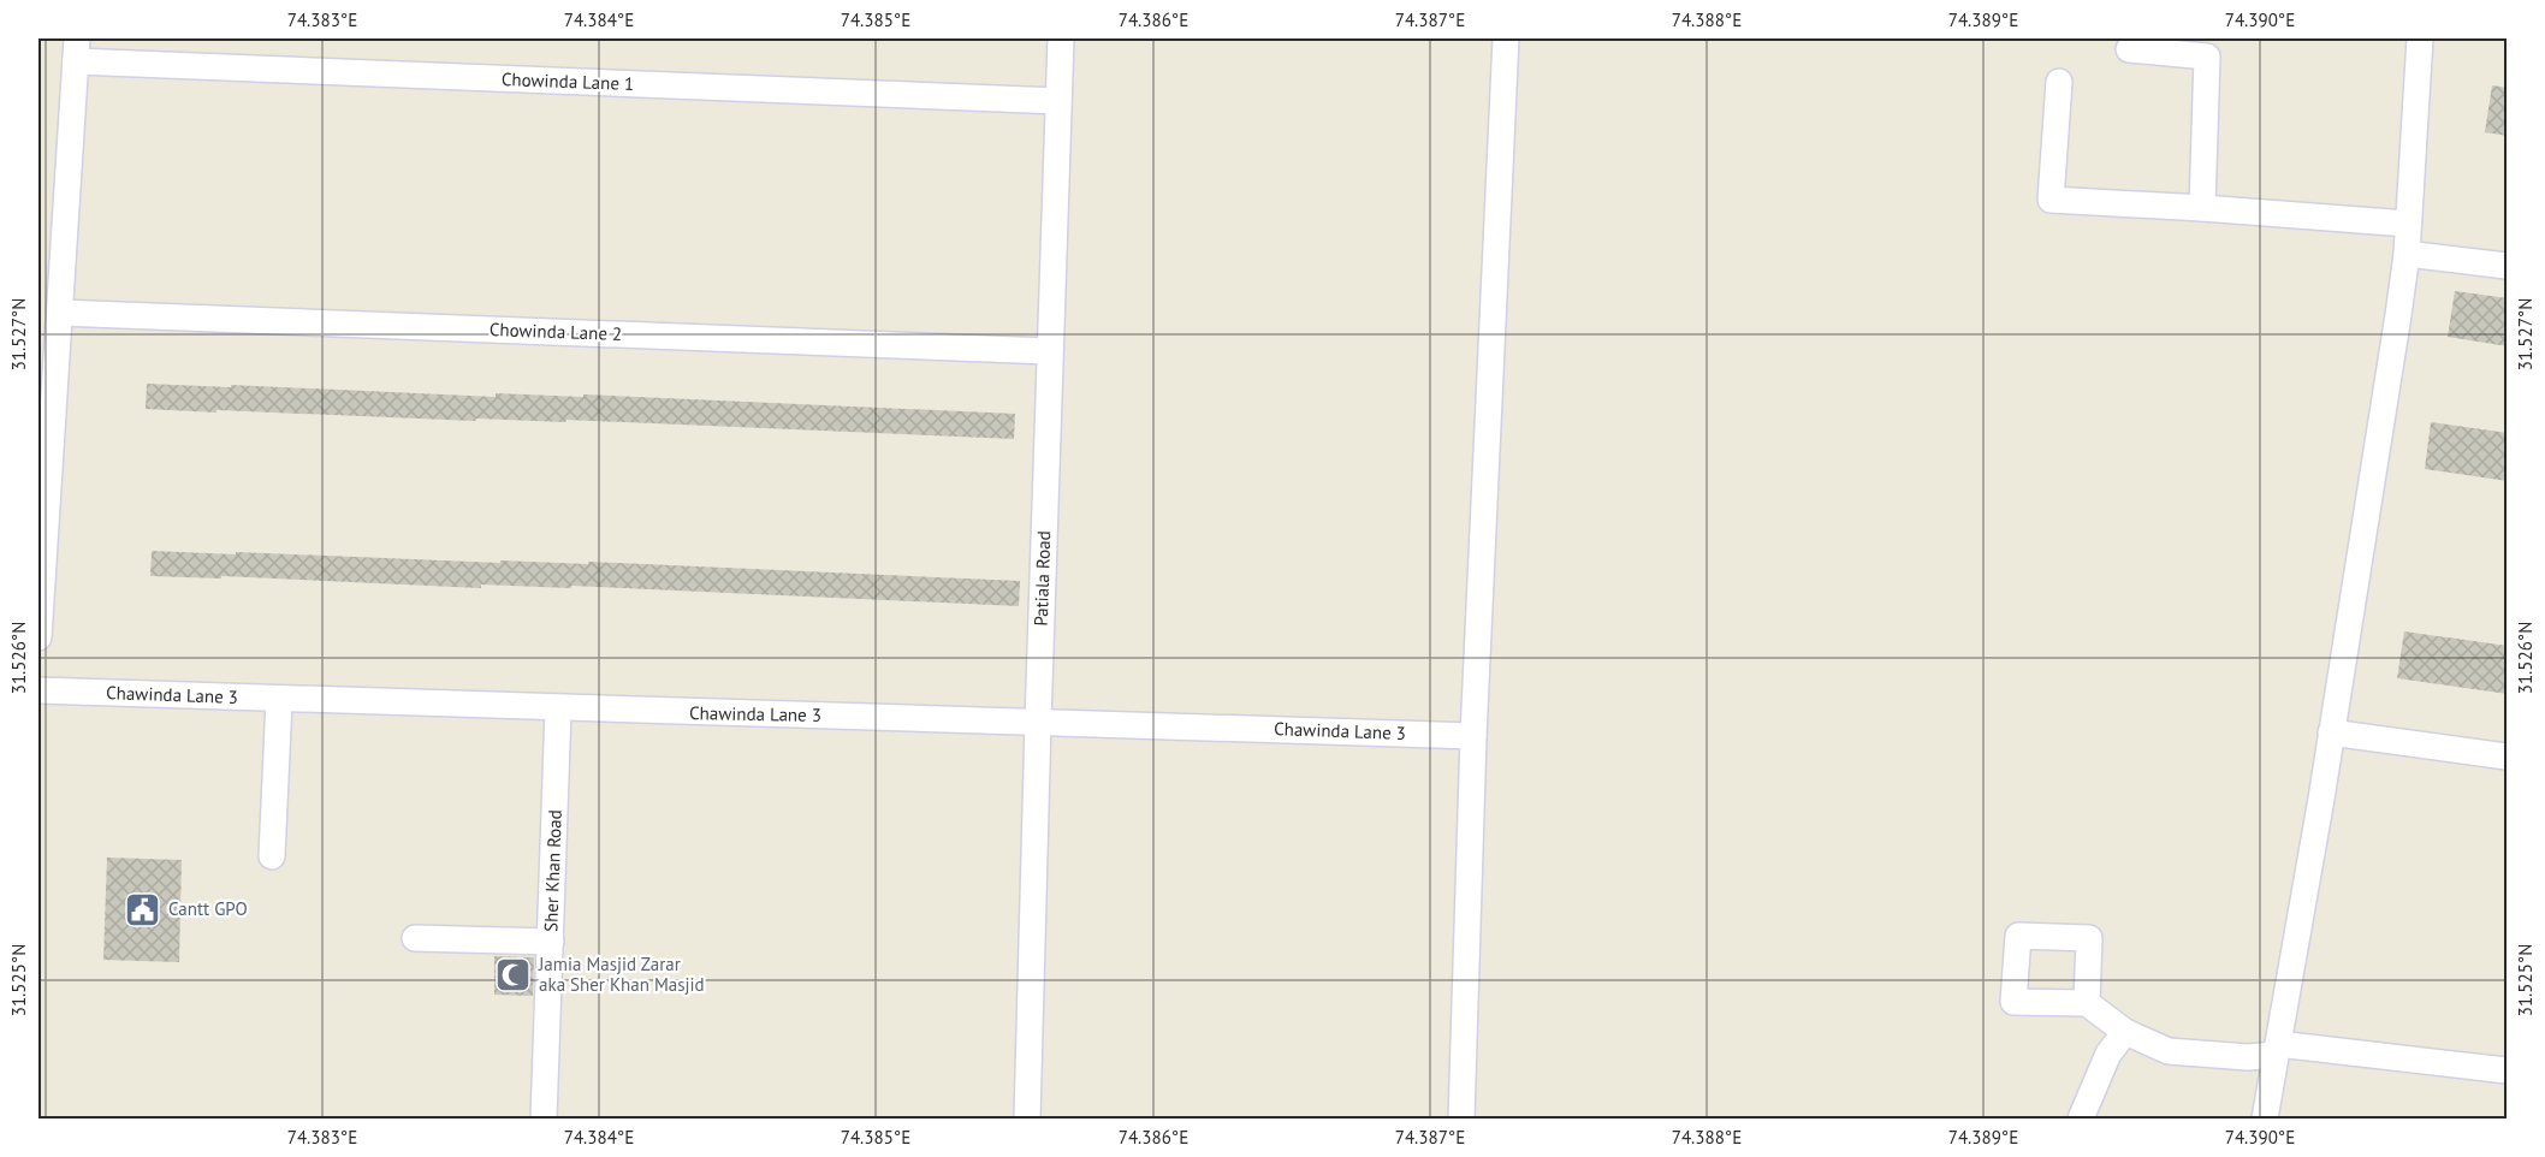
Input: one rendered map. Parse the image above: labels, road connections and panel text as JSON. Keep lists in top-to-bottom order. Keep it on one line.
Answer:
{"streets":{"street":["Chowinda Lane 1","Chowinda Lane 2","Patiala Road","Chawinda Lane 3","Sher Khan Road"]},"crossings":[["Chowinda Lane 1","Patiala Road"],["Chowinda Lane 2","Patiala Road"],["Patiala Road","Chawinda Lane 3"],["Chawinda Lane 3","Sher Khan Road"]],"places":{"public building":["Cantt GPO"],"mosque":["Jamia Masjid Zarar aka Sher Khan Masjid"]},"coordinates":["74.383°E","74.384°E","74.385°E","74.386°E","74.387°E","74.388°E","74.389°E","74.390°E","31.527°N","31.526°N","31.525°N"]}
